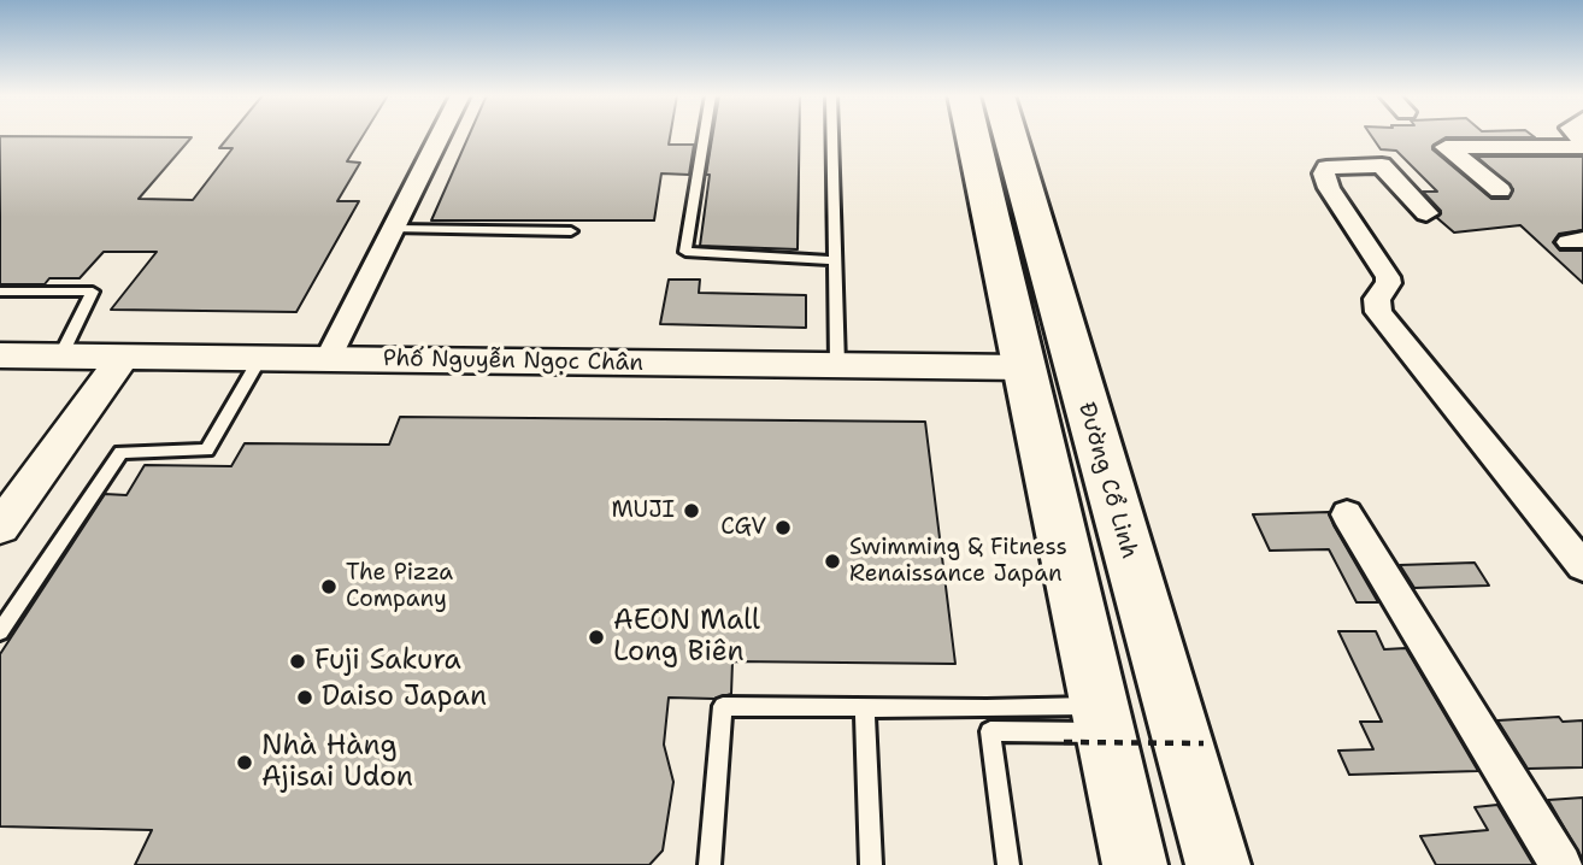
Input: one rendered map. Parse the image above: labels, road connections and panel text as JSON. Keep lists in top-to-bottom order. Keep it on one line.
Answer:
{"streets":{"main road":["Đường Cổ Linh"],"street":["Phố Nguyễn Ngọc Chân"]},"places":["MUJI","CGV","Swimming & Fitness Renaissance Japan","The Pizza Company","AEON Mall Long Biên","Fuji Sakura","Daiso Japan","Nhà Hàng Ajisai Udon"]}
